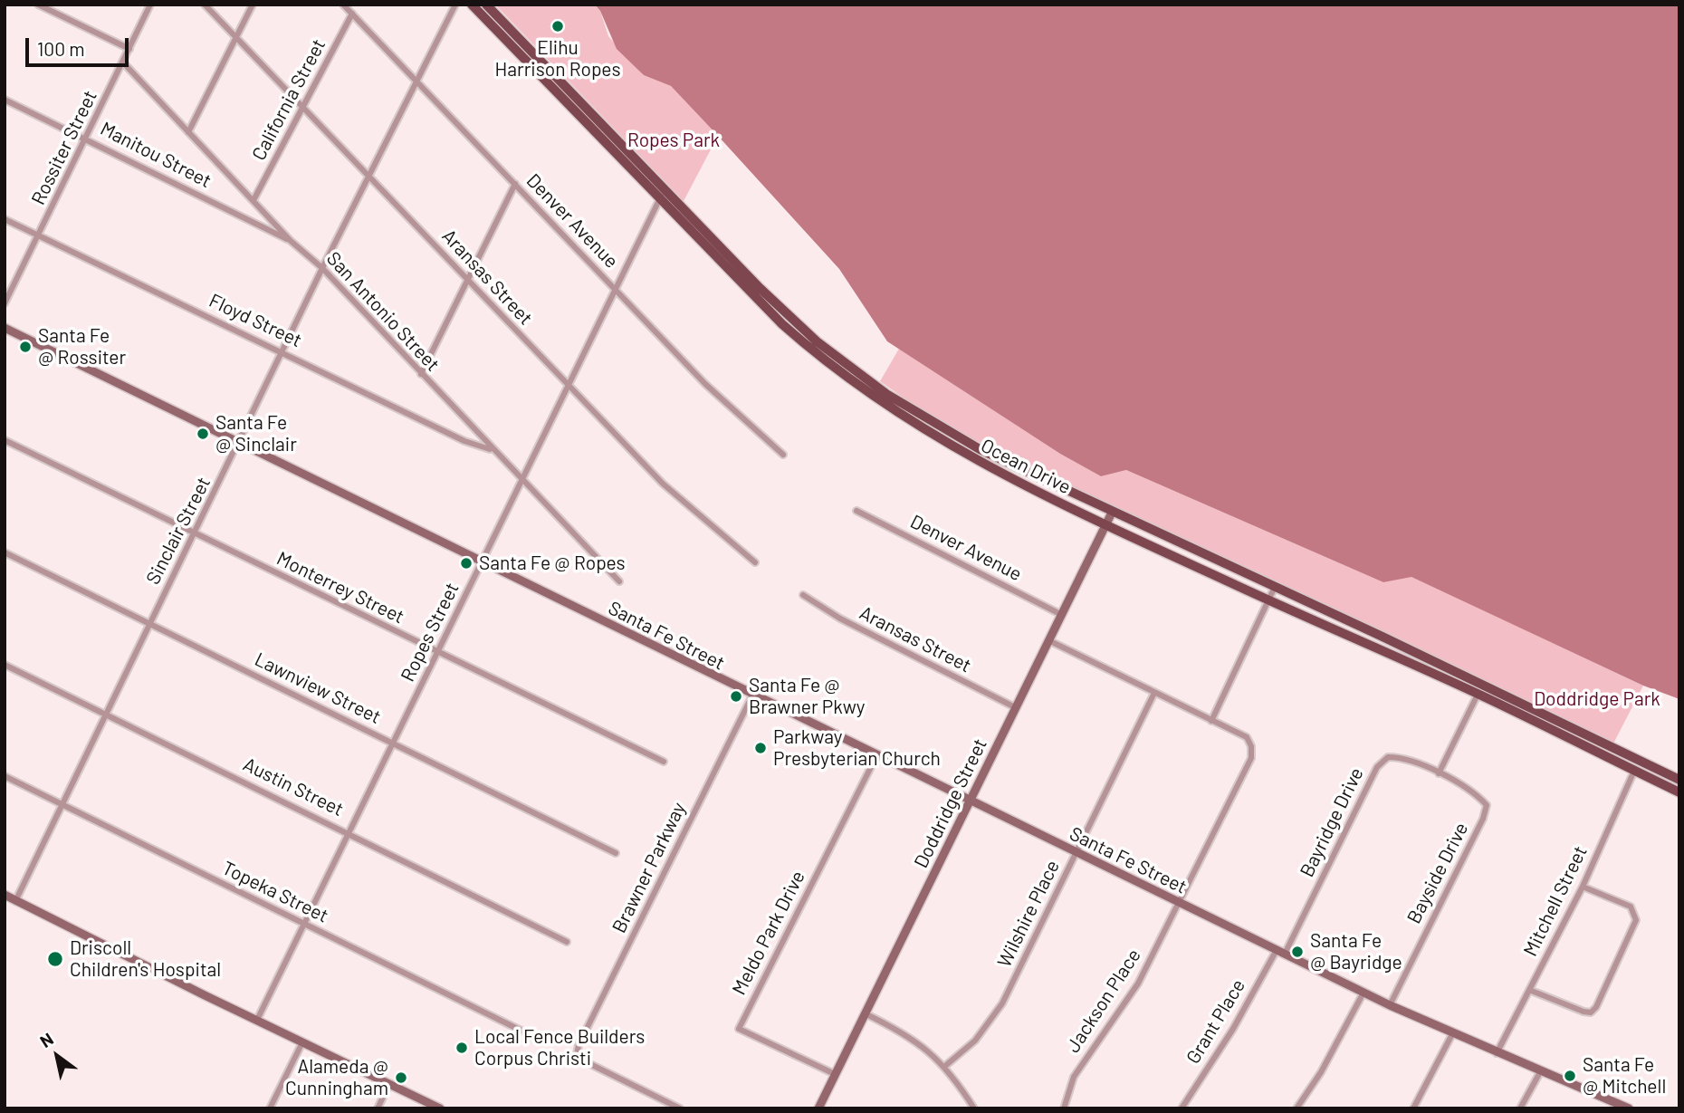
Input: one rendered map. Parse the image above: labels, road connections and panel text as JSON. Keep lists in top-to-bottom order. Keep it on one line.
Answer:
{"streets":{"main road":["Ocean Drive","Santa Fe Street","Doddridge Street"],"street":["California Street","Rossiter Street","Manitou Street","Denver Avenue","Aransas Street","San Antonio Street","Floyd Street","Sinclair Street","Monterrey Street","Ropes Street","Lawnview Street","Austin Street","Bayridge Drive","Brawner Parkway","Bayside Drive","Topeka Street","Mitchell Street","Wilshire Place","Meldo Park Drive","Jackson Place","Grant Place"]},"crossings":[["California Street","Denver Avenue"],["California Street","Aransas Street"],["California Street","San Antonio Street"],["Rossiter Street","Manitou Street"],["Rossiter Street","San Antonio Street"],["Rossiter Street","Floyd Street"],["Manitou Street","San Antonio Street"],["Denver Avenue","Sinclair Street"],["Denver Avenue","Ropes Street"],["Denver Avenue","Doddridge Street"],["Aransas Street","Sinclair Street"],["Aransas Street","Ropes Street"],["Aransas Street","Doddridge Street"],["San Antonio Street","Floyd Street"],["San Antonio Street","Sinclair Street"],["San Antonio Street","Ropes Street"],["Floyd Street","Sinclair Street"],["Ocean Drive","Ropes Street"],["Ocean Drive","Doddridge Street"],["Ocean Drive","Mitchell Street"],["Sinclair Street","Monterrey Street"],["Sinclair Street","Santa Fe Street"],["Sinclair Street","Lawnview Street"],["Sinclair Street","Austin Street"],["Sinclair Street","Topeka Street"],["Monterrey Street","Ropes Street"],["Ropes Street","Santa Fe Street"],["Ropes Street","Lawnview Street"],["Ropes Street","Austin Street"],["Ropes Street","Topeka Street"],["Santa Fe Street","Doddridge Street"],["Santa Fe Street","Bayridge Drive"],["Santa Fe Street","Brawner Parkway"],["Santa Fe Street","Bayside Drive"],["Santa Fe Street","Mitchell Street"],["Santa Fe Street","Wilshire Place"],["Santa Fe Street","Meldo Park Drive"],["Santa Fe Street","Jackson Place"],["Santa Fe Street","Grant Place"],["Doddridge Street","Meldo Park Drive"],["Bayridge Drive","Bayside Drive"],["Bayridge Drive","Grant Place"]],"parks":["Ropes Park","Doddridge Park"],"places":["Elihu Harrison Ropes","Santa Fe @ Rossiter","Santa Fe @ Sinclair","Santa Fe @ Ropes","Santa Fe @ Brawner Pkwy","Parkway Presbyterian Church","Santa Fe @ Bayridge","Driscoll Children's Hospital","Local Fence Builders Corpus Christi","Santa Fe @ Mitchell","Alameda @ Cunningham"],"scale_bar":"100 m","north":"top left"}
